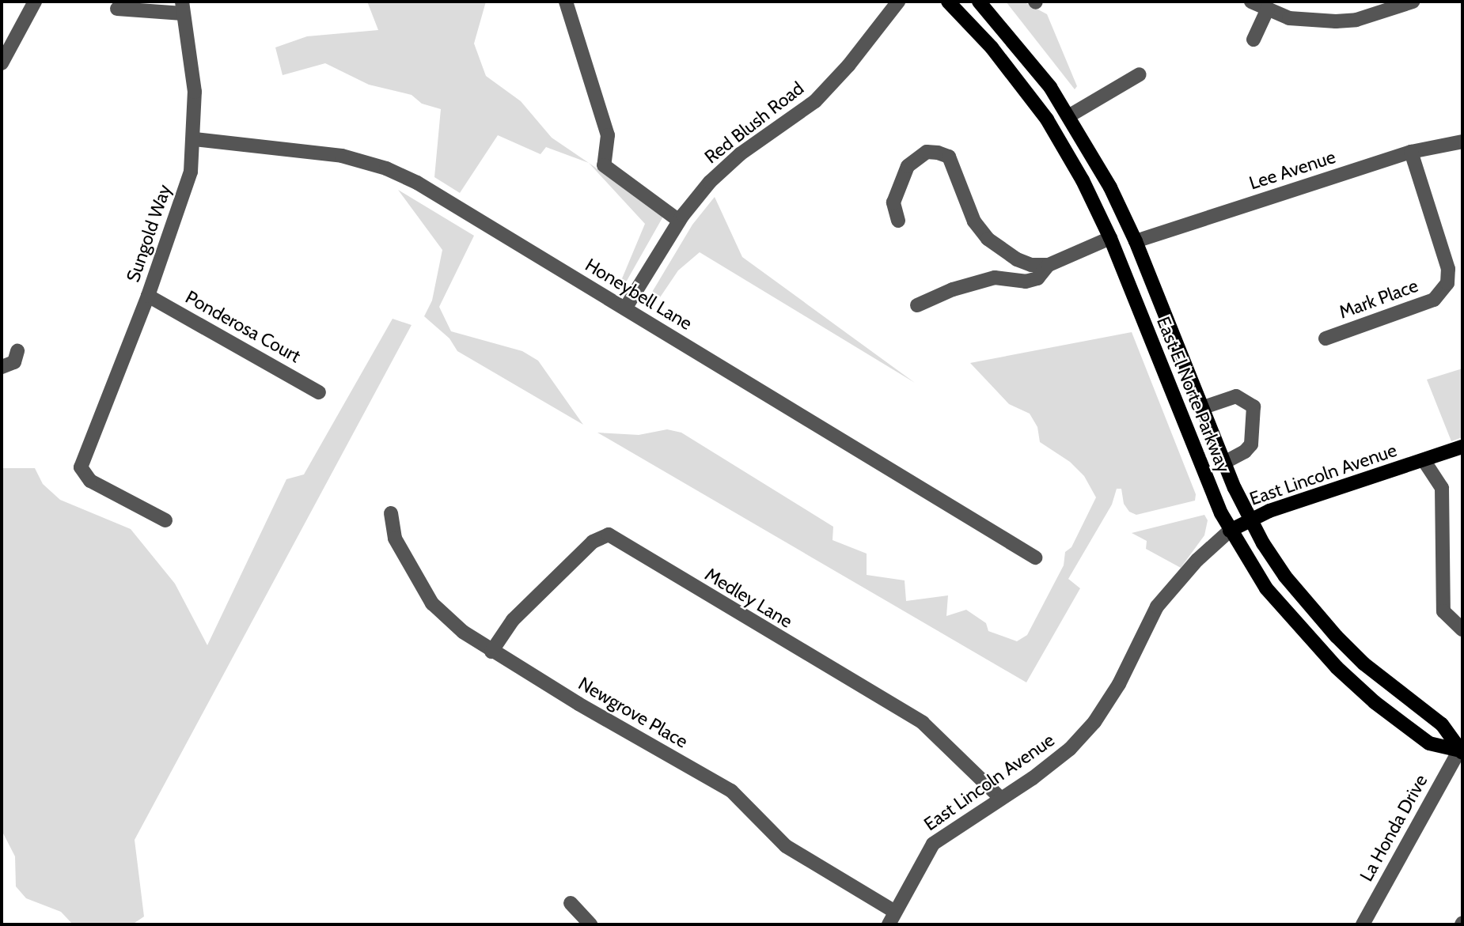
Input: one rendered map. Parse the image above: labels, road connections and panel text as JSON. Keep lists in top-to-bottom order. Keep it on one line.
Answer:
{"streets":{"main road":["East El Norte Parkway","East Lincoln Avenue"],"street":["Red Blush Road","Lee Avenue","Sungold Way","Honeybell Lane","Mark Place","Ponderosa Court","Medley Lane","Newgrove Place","La Honda Drive"]},"crossings":[["Red Blush Road","Honeybell Lane"],["Lee Avenue","Mark Place"],["Lee Avenue","East El Norte Parkway"],["Sungold Way","Honeybell Lane"],["Sungold Way","Ponderosa Court"],["East El Norte Parkway","East Lincoln Avenue"],["East El Norte Parkway","La Honda Drive"],["East Lincoln Avenue","Medley Lane"],["East Lincoln Avenue","Newgrove Place"],["Medley Lane","Newgrove Place"]]}
